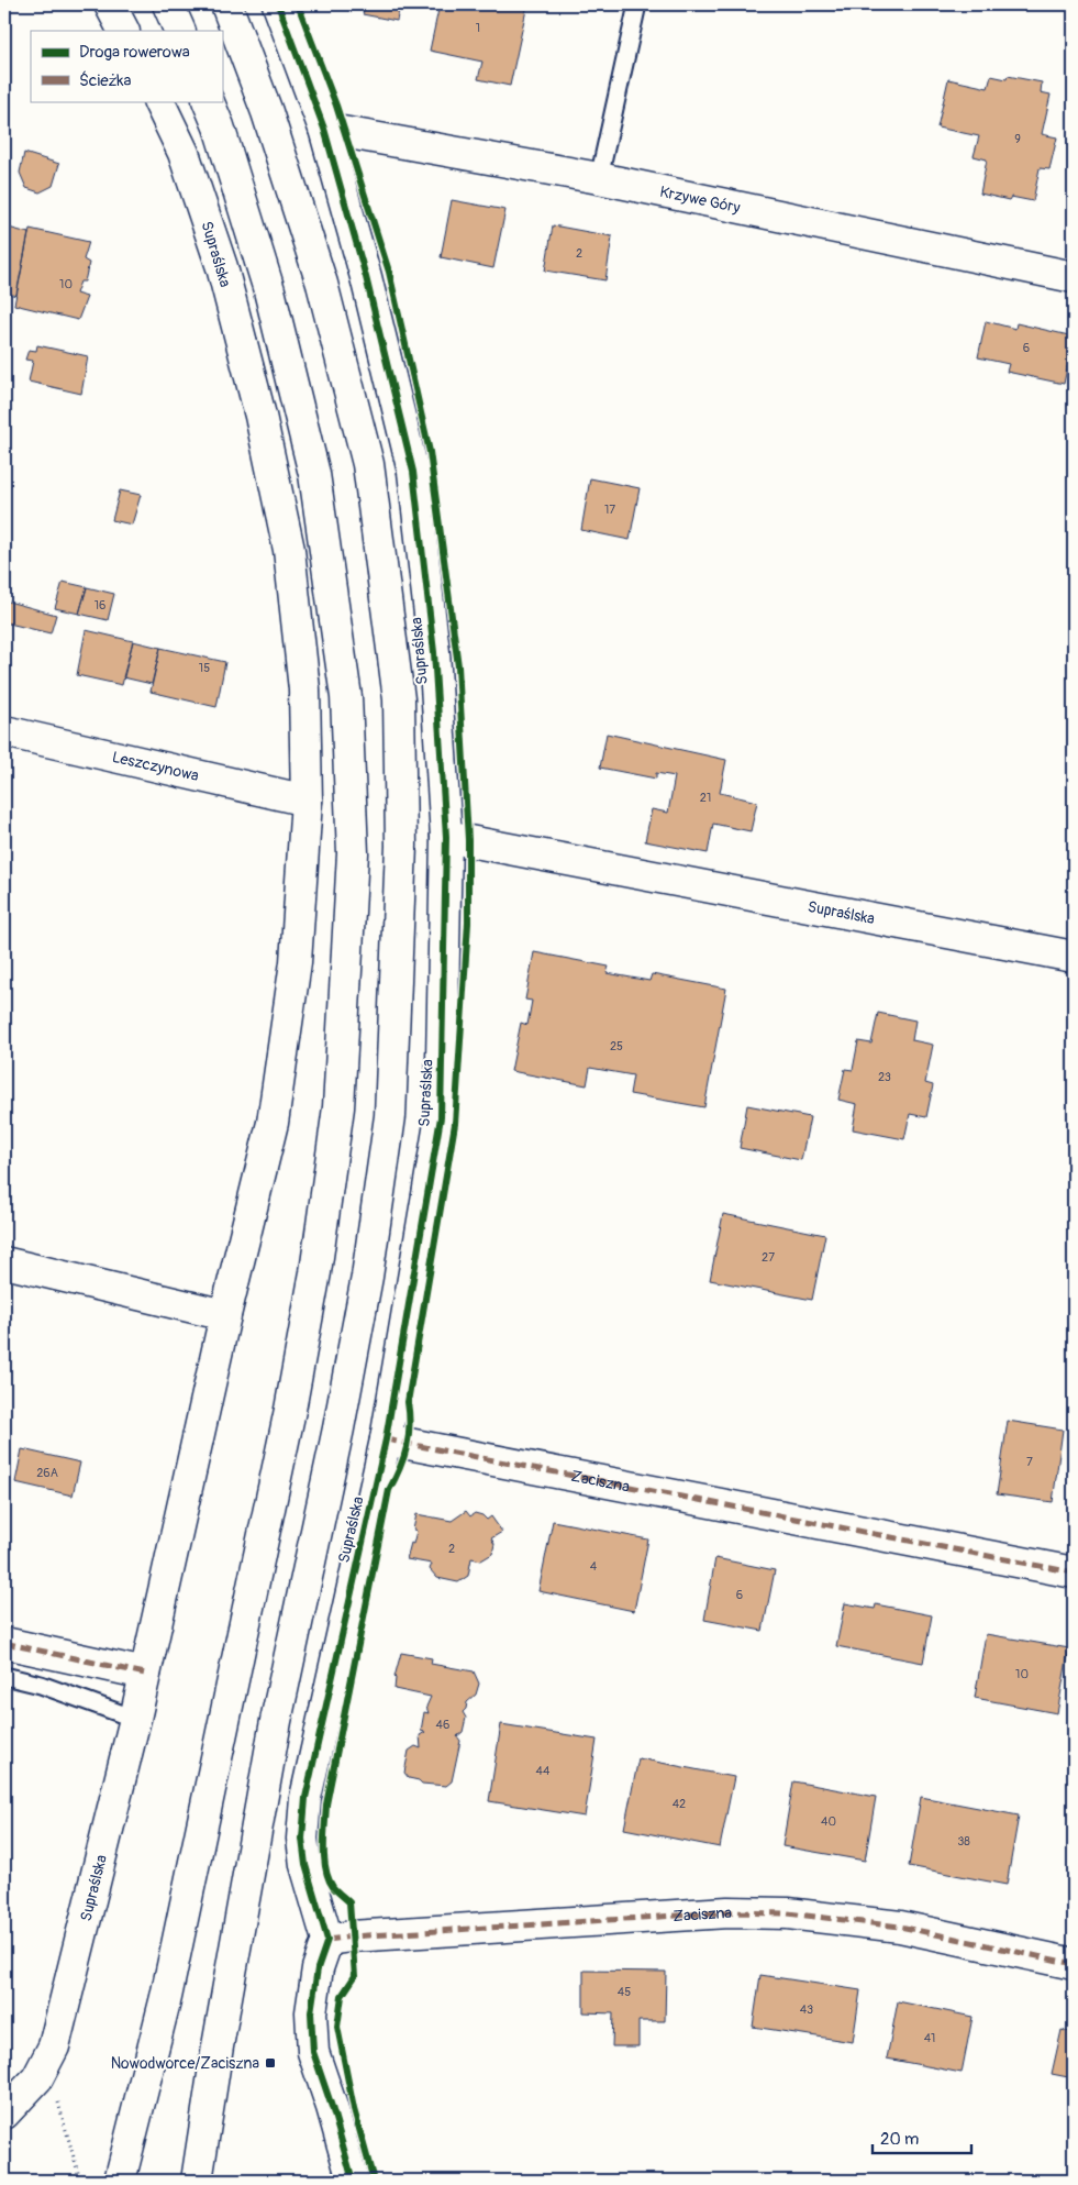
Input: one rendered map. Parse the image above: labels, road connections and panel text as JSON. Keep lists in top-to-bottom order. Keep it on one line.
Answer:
{"streets":{"street":["Krzywe Góry","Supraślska","Leszczynowa","Zaciszna"]},"crossings":[["Krzywe Góry","Supraślska"],["Supraślska","Leszczynowa"],["Supraślska","Zaciszna"]],"places":{"transit":["Nowodworce/Zaciszna"]},"house_numbers":["1","9","2","10","6","17","16","15","21","25","23","27","7","26A","2","4","6","10","46","44","42","40","38","45","43","41"],"legend":["Droga rowerowa","Ścieżka"],"scale_bar":"20 m"}
